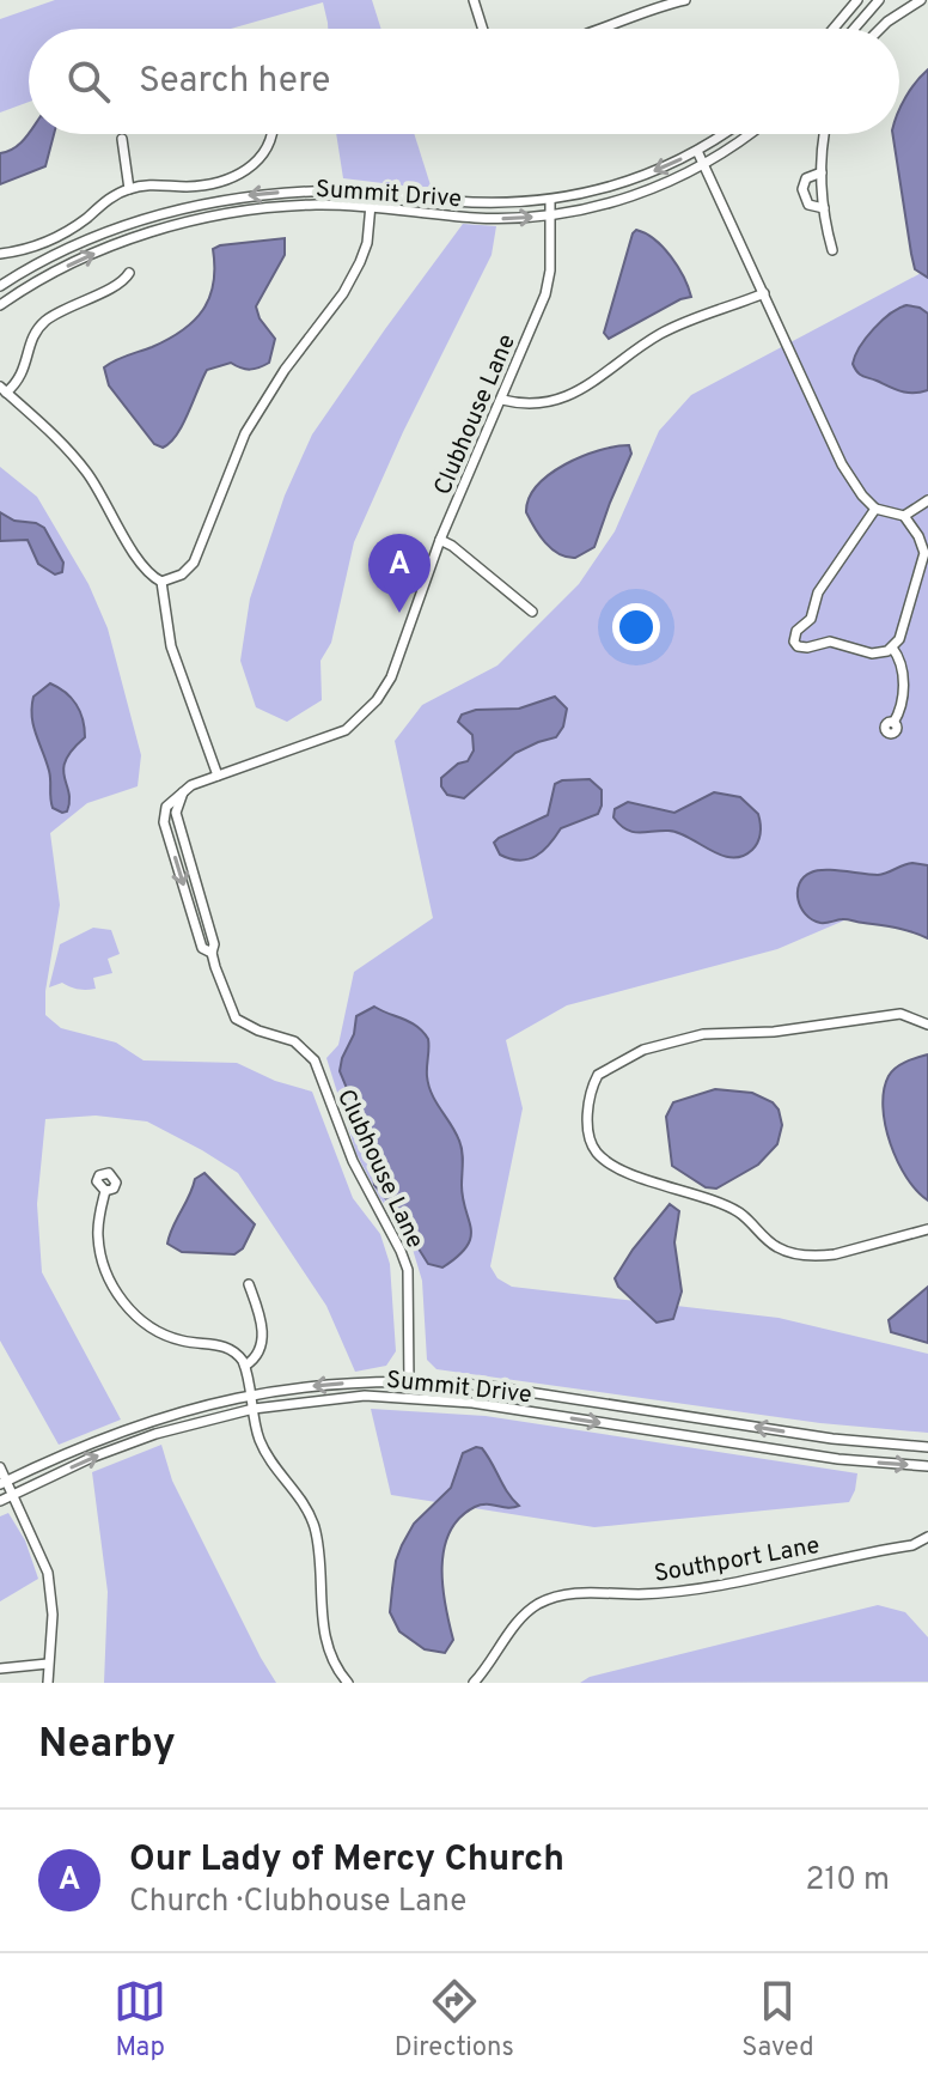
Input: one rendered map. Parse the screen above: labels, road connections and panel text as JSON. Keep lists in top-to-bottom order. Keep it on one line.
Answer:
{"streets":{"street":["Summit Drive","Clubhouse Lane","Southport Lane"]},"crossings":[["Summit Drive","Clubhouse Lane"]],"page":{"search":"Search here","pins":"A","heading":"Nearby","list":[{"mark":"A","name":"Our Lady of Mercy Church","note":"Church · Clubhouse Lane","value":"210 m"}],"nav":["Map","Directions","Saved"]}}
